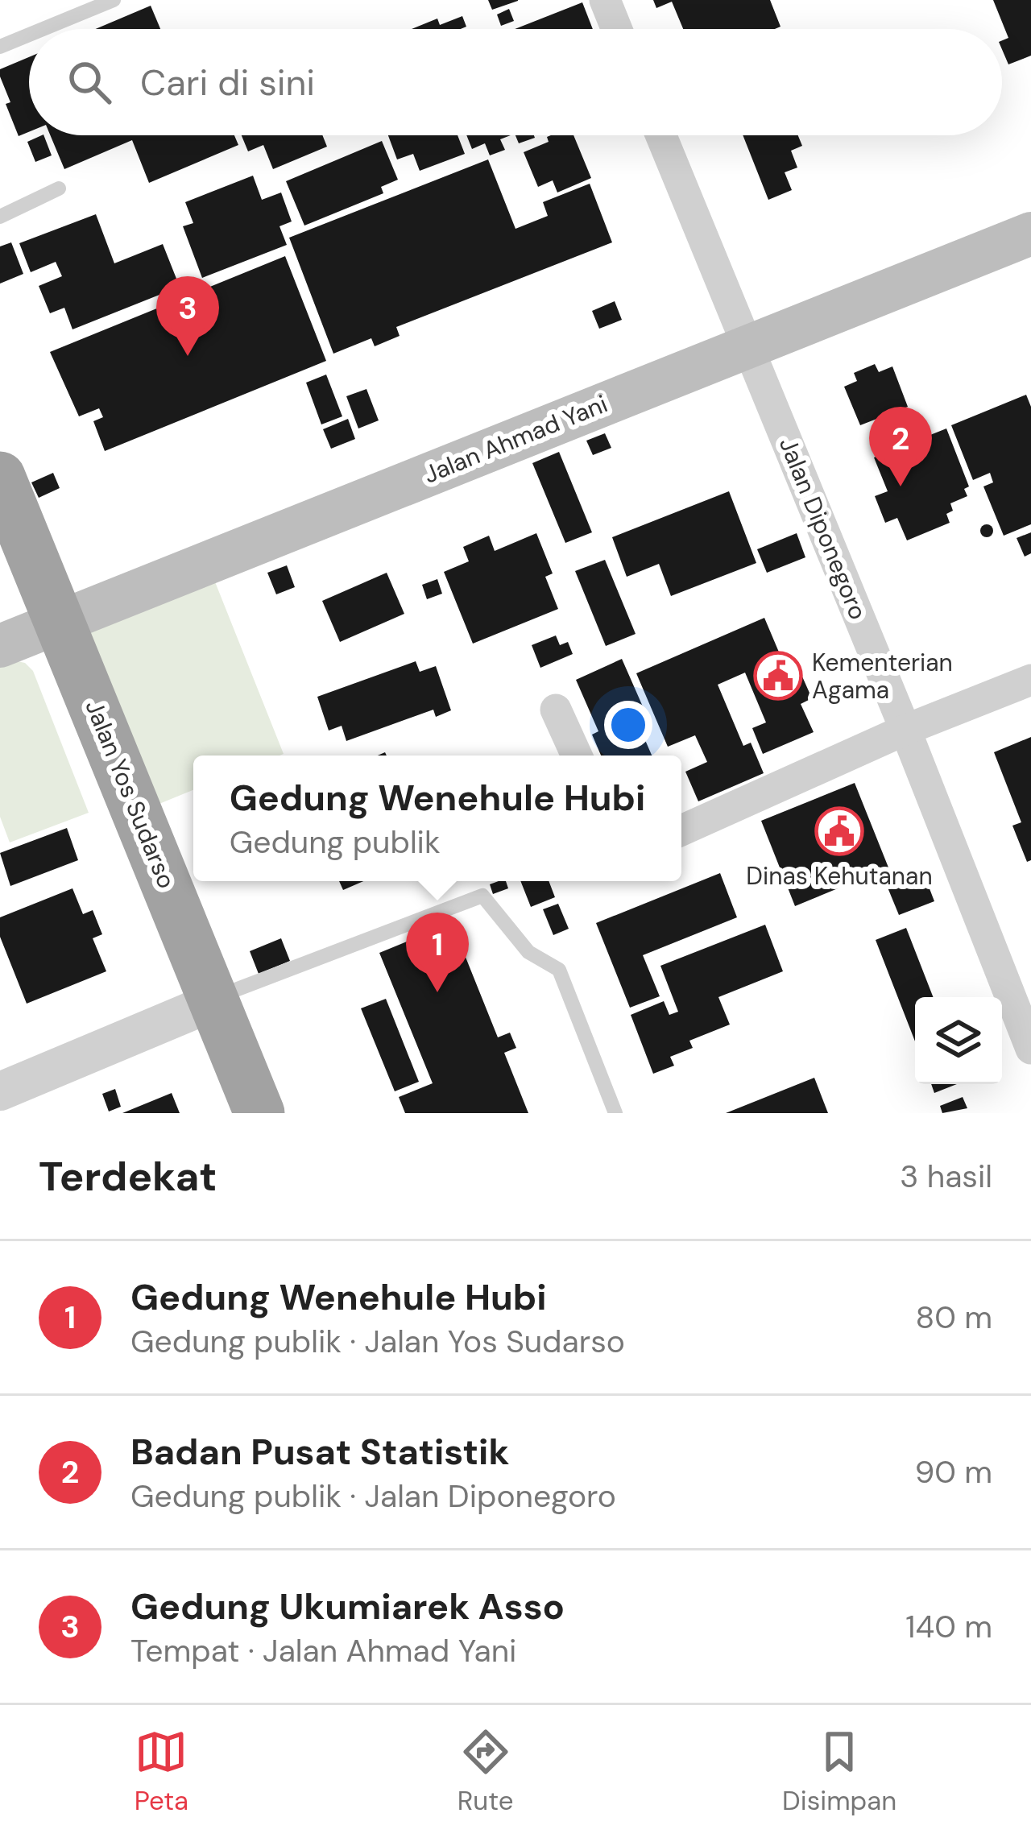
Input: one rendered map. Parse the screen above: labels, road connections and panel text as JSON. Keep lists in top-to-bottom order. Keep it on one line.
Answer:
{"streets":{"highway":["Jalan Yos Sudarso"],"main road":["Jalan Ahmad Yani"],"street":["Jalan Diponegoro"]},"crossings":[["Jalan Ahmad Yani","Jalan Diponegoro"],["Jalan Ahmad Yani","Jalan Yos Sudarso"]],"places":{"public building":["Kementerian Agama","Dinas Kehutanan"]},"page":{"search":"Cari di sini","pins":["3","2","1"],"popup":["Gedung Wenehule Hubi","Gedung publik"],"heading":["Terdekat","3 hasil"],"list":[{"mark":"1","name":"Gedung Wenehule Hubi","note":"Gedung publik · Jalan Yos Sudarso","value":"80 m"},{"mark":"2","name":"Badan Pusat Statistik","note":"Gedung publik · Jalan Diponegoro","value":"90 m"},{"mark":"3","name":"Gedung Ukumiarek Asso","note":"Tempat · Jalan Ahmad Yani","value":"140 m"}],"nav":["Peta","Rute","Disimpan"]}}
